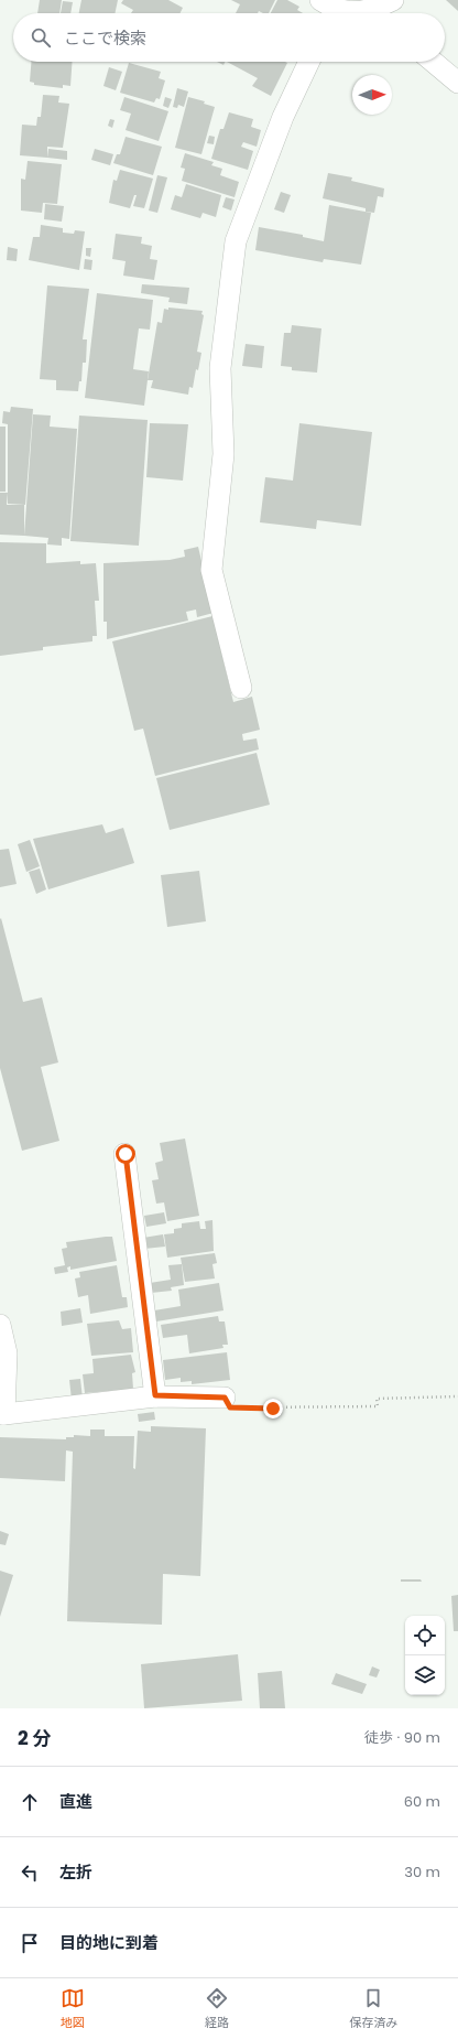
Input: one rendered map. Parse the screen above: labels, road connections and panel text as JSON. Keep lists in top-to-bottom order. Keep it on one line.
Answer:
{"north":"right","page":{"search":"ここで検索","heading":["2 分","徒歩 · 90 m"],"list":[["直進","60 m"],["左折","30 m"],"目的地に到着"],"nav":["地図","経路","保存済み"]}}
